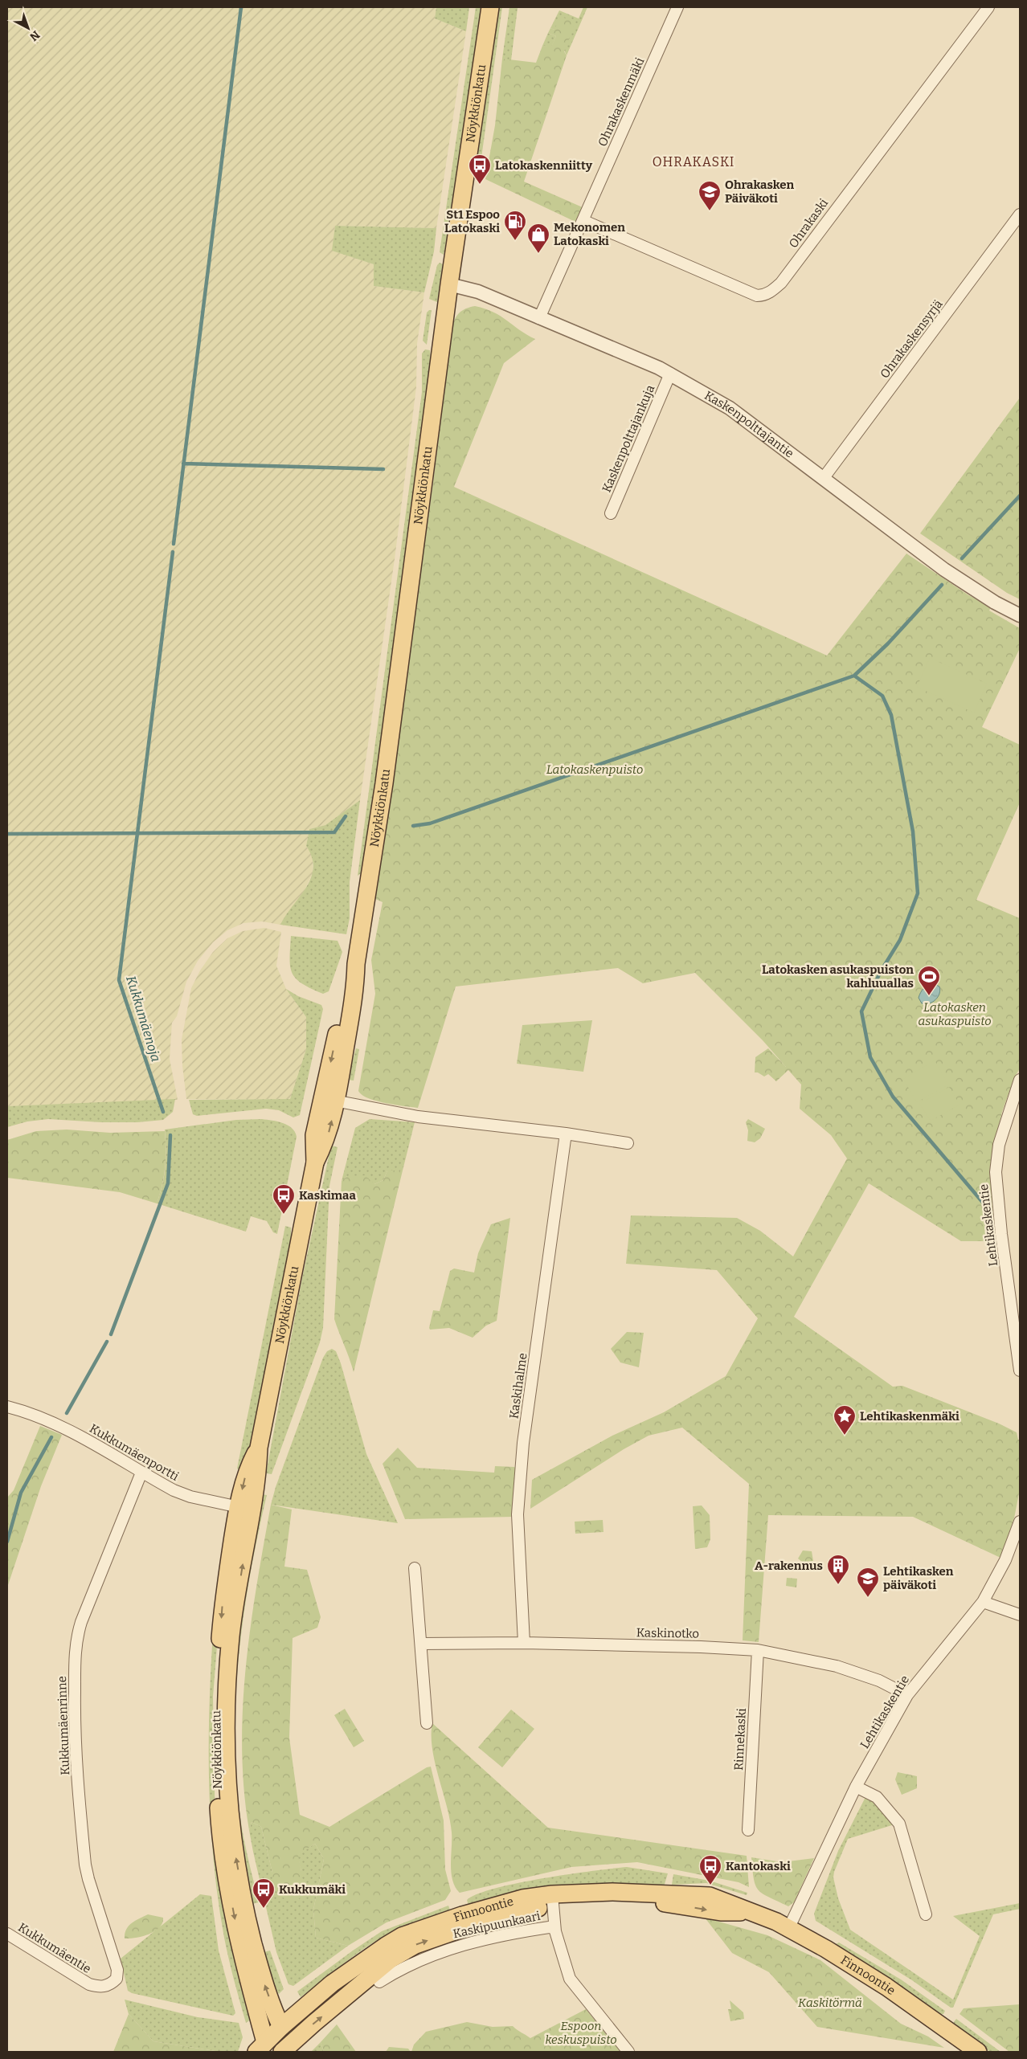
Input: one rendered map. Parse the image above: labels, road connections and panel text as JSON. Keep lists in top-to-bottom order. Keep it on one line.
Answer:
{"streets":{"main road":["Nöykkiönkatu","Finnoontie"],"street":["Ohrakaskenmäki","Ohrakaski","Ohrakaskensyrjä","Kaskenpolttajantie","Kaskenpolttajankuja","Lehtikaskentie","Kaskihalme","Kukkumäenportti","Kaskinotko","Kukkumäenrinne","Rinnekaski","Kaskipuunkaari","Kukkumäentie"]},"crossings":[["Ohrakaskenmäki","Ohrakaski"],["Ohrakaskenmäki","Kaskenpolttajantie"],["Nöykkiönkatu","Kaskenpolttajantie"],["Nöykkiönkatu","Kukkumäenportti"],["Nöykkiönkatu","Finnoontie"],["Ohrakaskensyrjä","Kaskenpolttajantie"],["Kaskenpolttajantie","Kaskenpolttajankuja"],["Lehtikaskentie","Kaskinotko"],["Lehtikaskentie","Finnoontie"],["Kaskihalme","Kaskinotko"],["Kukkumäenportti","Kukkumäenrinne"],["Kaskinotko","Rinnekaski"],["Kukkumäenrinne","Kukkumäentie"],["Finnoontie","Kaskipuunkaari"]],"districts":["OHRAKASKI"],"water":["Kukkumäenoja"],"parks":["Latokaskenpuisto","Latokasken asukaspuisto","Kaskitörmä","Espoon keskuspuisto"],"places":{"bus stop":["Latokaskenniitty","Kaskimaa","Kantokaski","Kukkumäki"],"school or university":["Ohrakasken Päiväkoti","Lehtikasken päiväkoti"],"fuel station":["St1 Espoo Latokaski"],"shop":["Mekonomen Latokaski"],"sports":["Latokasken asukaspuiston kahluuallas"],"place":["Lehtikaskenmäki"],"building":["A-rakennus"]},"north":"bottom right"}
